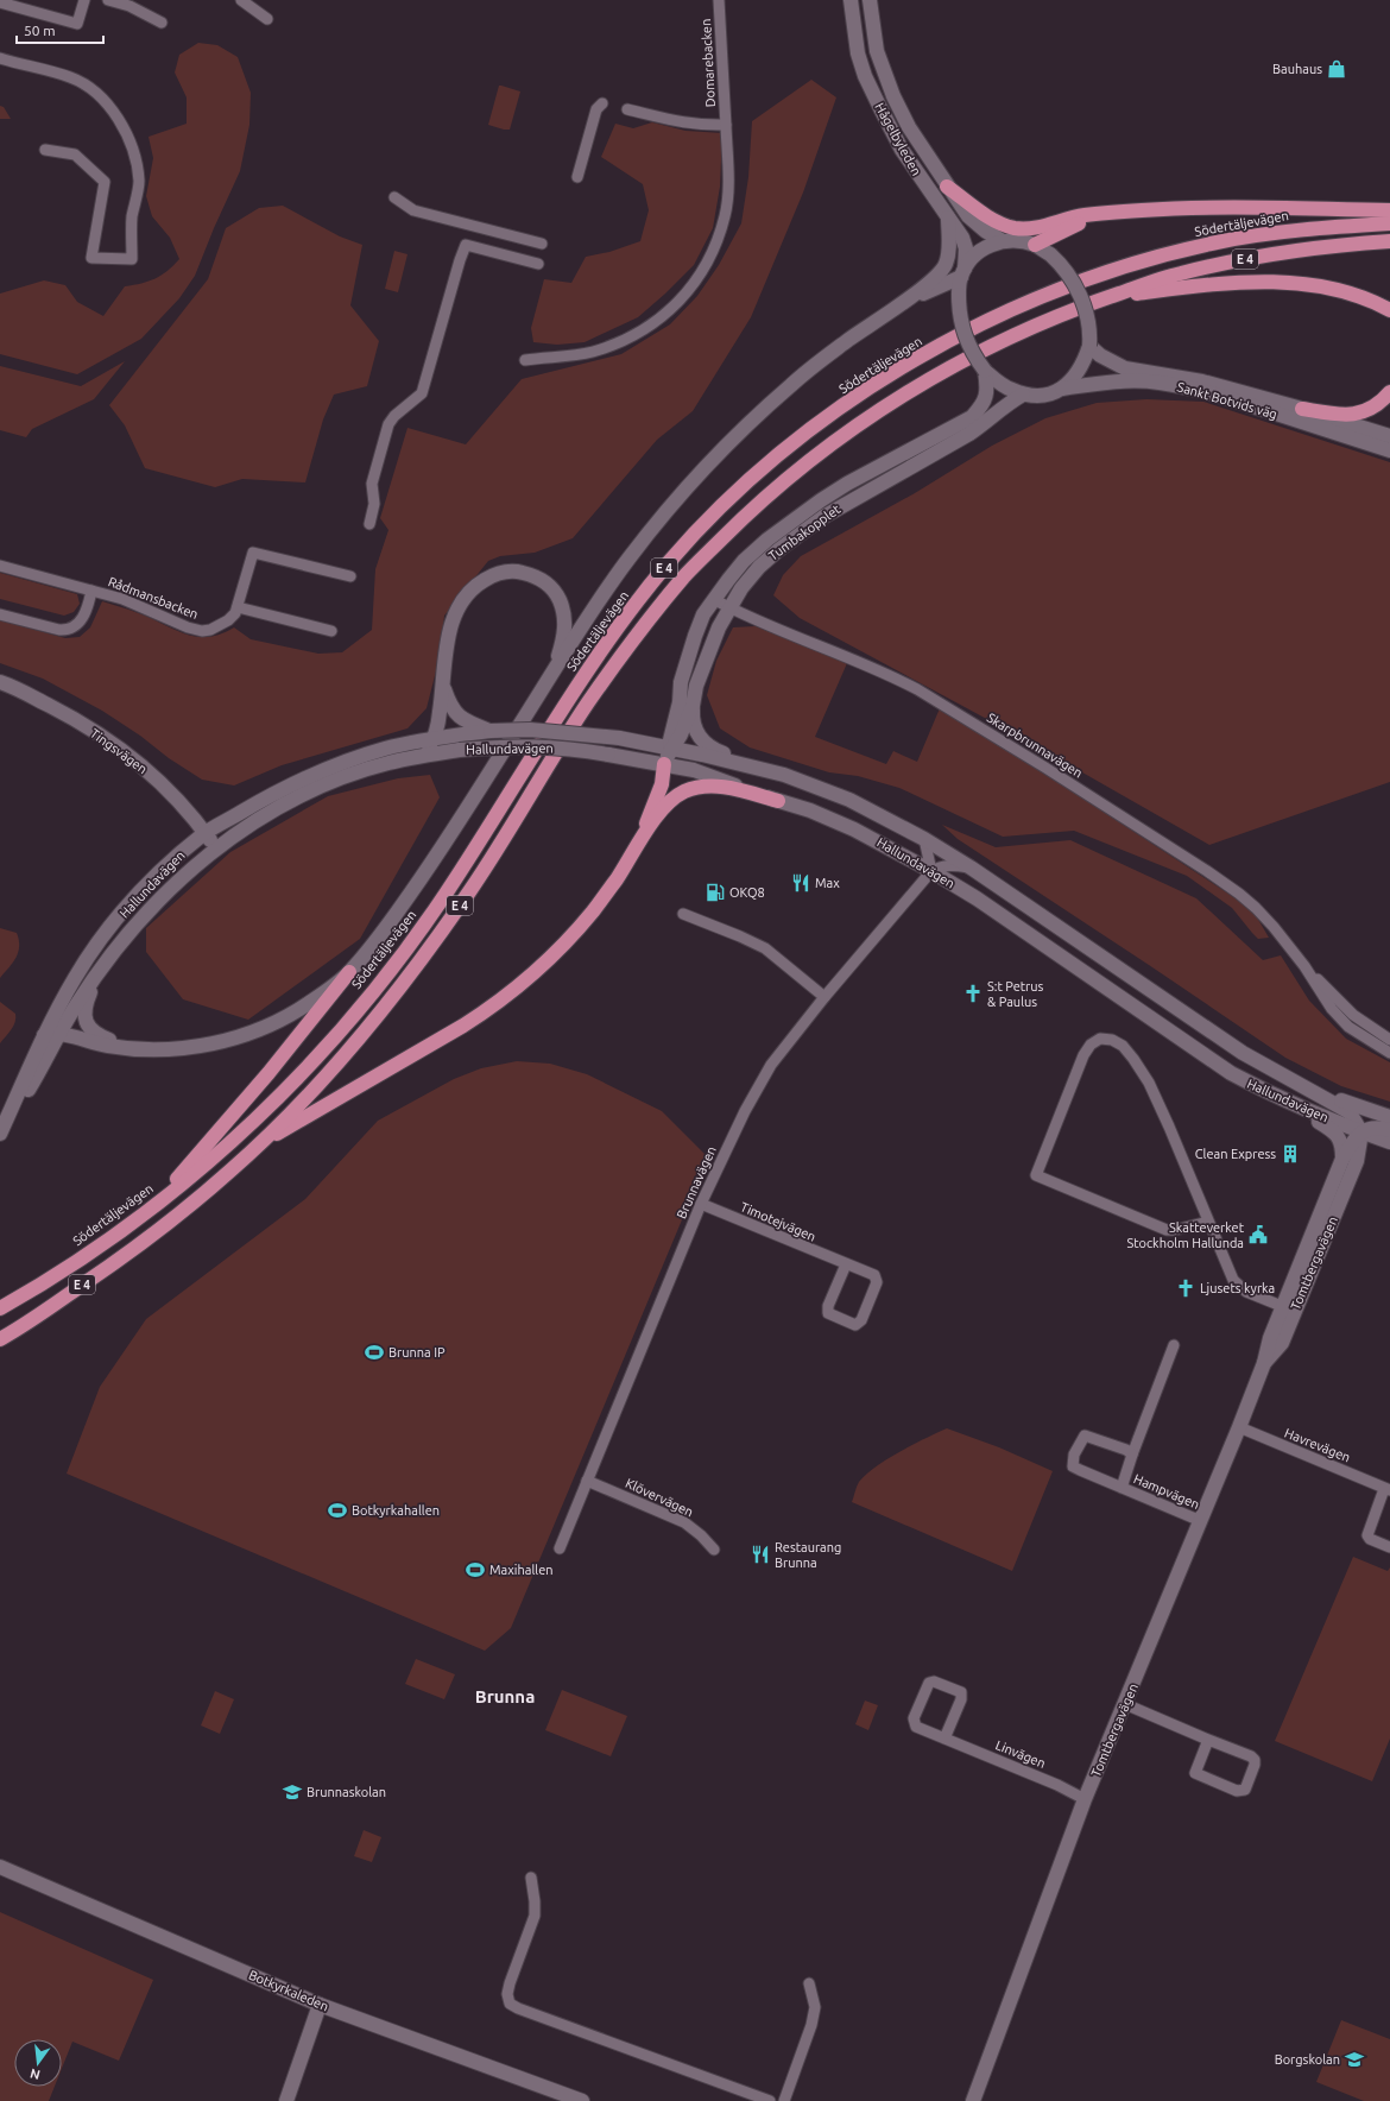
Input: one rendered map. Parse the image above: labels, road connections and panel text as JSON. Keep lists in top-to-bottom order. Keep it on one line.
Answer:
{"streets":{"highway":["Södertäljevägen","E 4"],"main road":["Hågelbyleden","Sankt Botvids väg","Tumbakopplet","Hallundavägen","Tingsvägen","Tomtbergavägen","Botkyrkaleden"],"street":["Domarebacken","Rådmansbacken","Skarpbrunnavägen","Brunnavägen","Timotejvägen","Havrevägen","Hampvägen","Klövervägen","Linvägen"]},"crossings":[["Hågelbyleden","Sankt Botvids väg"],["Hågelbyleden","Tumbakopplet"],["Sankt Botvids väg","Tumbakopplet"],["Tumbakopplet","Skarpbrunnavägen"],["Tumbakopplet","Hallundavägen"],["Hallundavägen","Tingsvägen"],["Hallundavägen","Brunnavägen"],["Hallundavägen","Tomtbergavägen"],["Brunnavägen","Timotejvägen"],["Brunnavägen","Klövervägen"],["Tomtbergavägen","Havrevägen"],["Tomtbergavägen","Hampvägen"],["Tomtbergavägen","Linvägen"]],"districts":["Brunna"],"places":{"shop":["Bauhaus"],"restaurant":["Max","Restaurang Brunna"],"fuel station":["OKQ8"],"church":["S:t Petrus & Paulus","Ljusets kyrka"],"building":["Clean Express"],"public building":["Skatteverket Stockholm Hallunda"],"sports":["Brunna IP","Botkyrkahallen","Maxihallen"],"school or university":["Brunnaskolan","Borgskolan"]},"scale_bar":"50 m","north":"bottom"}
